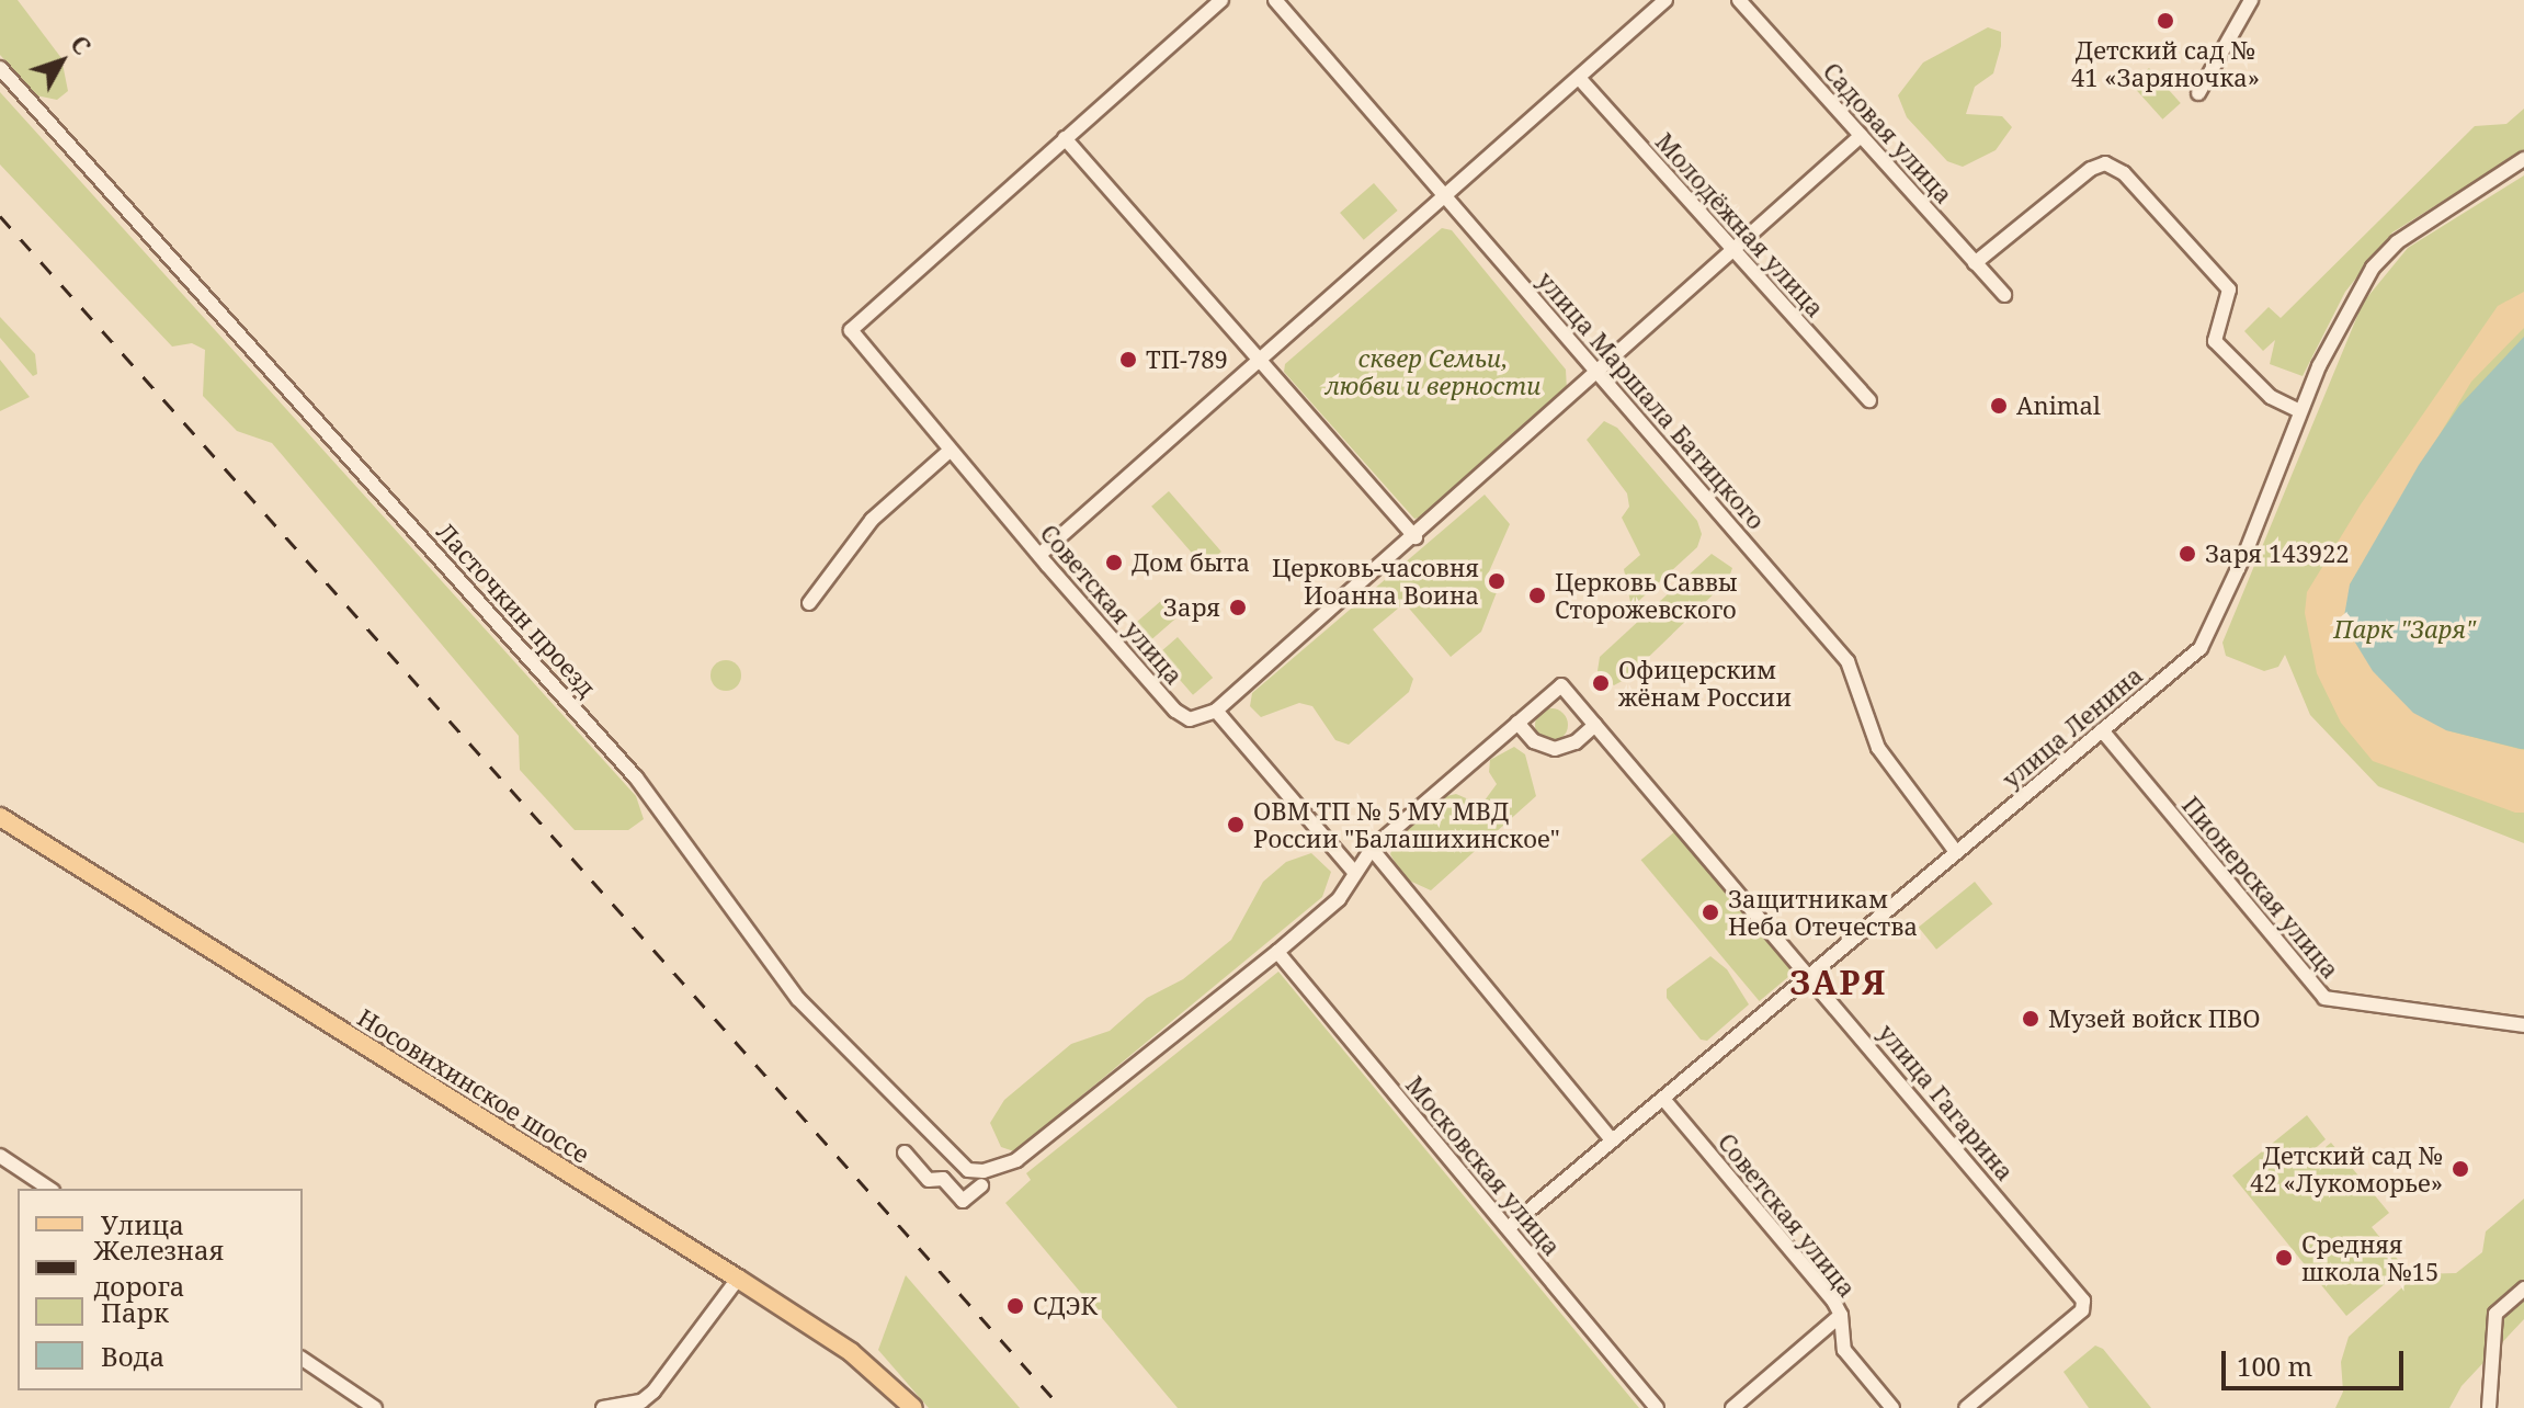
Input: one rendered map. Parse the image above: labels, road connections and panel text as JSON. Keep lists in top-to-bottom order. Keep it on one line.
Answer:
{"streets":{"main road":["Носовихинское шоссе"],"street":["Садовая улица","Молодёжная улица","улица Маршала Батицкого","Советская улица","Ласточкин проезд","улица Ленина","Пионерская улица","улица Гагарина","Московская улица"]},"crossings":[["улица Маршала Батицкого","улица Ленина"],["Советская улица","улица Ленина"],["Ласточкин проезд","Московская улица"],["улица Ленина","Пионерская улица"],["улица Ленина","улица Гагарина"],["улица Ленина","Московская улица"]],"districts":["ЗАРЯ"],"parks":["сквер Семьи, любви и верности","Парк \"Заря\""],"places":["Детский сад № 41 «Заряночка»","ТП-789","Animal","Заря 143922","Дом быта","Церковь-часовня Иоанна Воина","Церковь Саввы Сторожевского","Заря","Офицерским жёнам России","ОВМ ТП № 5 МУ МВД России \"Балашихинское\"","Защитникам Неба Отечества","Музей войск ПВО","Детский сад № 42 «Лукоморье»","Средняя школа №15","СДЭК"],"legend":["Улица","Железная дорога","Парк","Вода"],"scale_bar":"100 m","north":"top right"}
